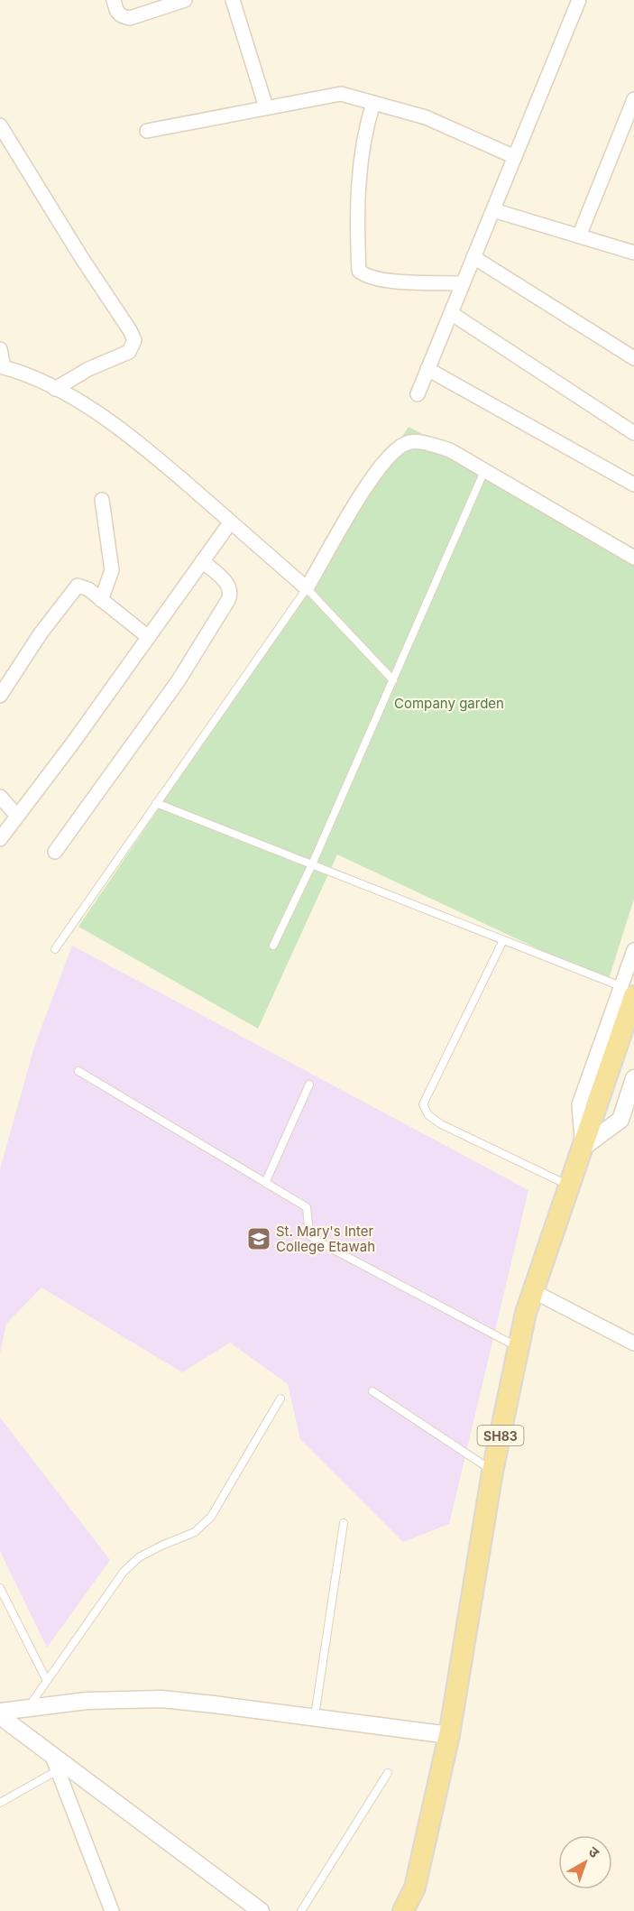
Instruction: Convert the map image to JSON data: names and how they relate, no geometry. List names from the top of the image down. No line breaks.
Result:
{"streets":{"main road":["SH83"]},"parks":["Company garden"],"places":{"school or university":["St. Mary's Inter College Etawah"]},"north":"top right"}
